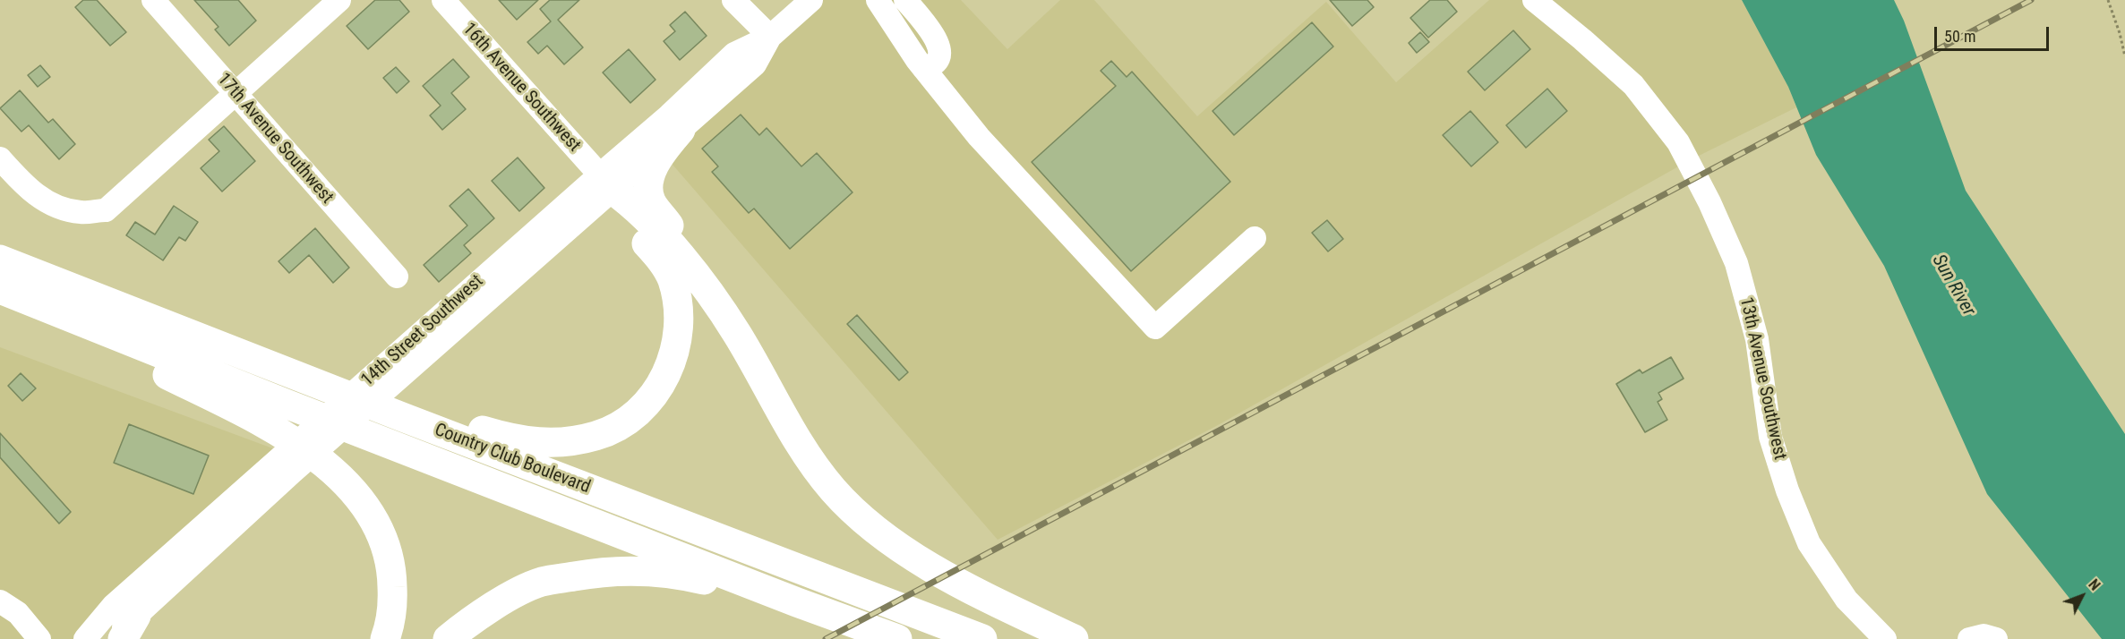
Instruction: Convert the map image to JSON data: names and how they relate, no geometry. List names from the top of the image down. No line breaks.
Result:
{"streets":{"highway":["Country Club Boulevard"],"street":["16th Avenue Southwest","17th Avenue Southwest","14th Street Southwest","13th Avenue Southwest"]},"crossings":[["16th Avenue Southwest","14th Street Southwest"]],"water":["Sun River"],"scale_bar":"50 m","north":"top right"}
